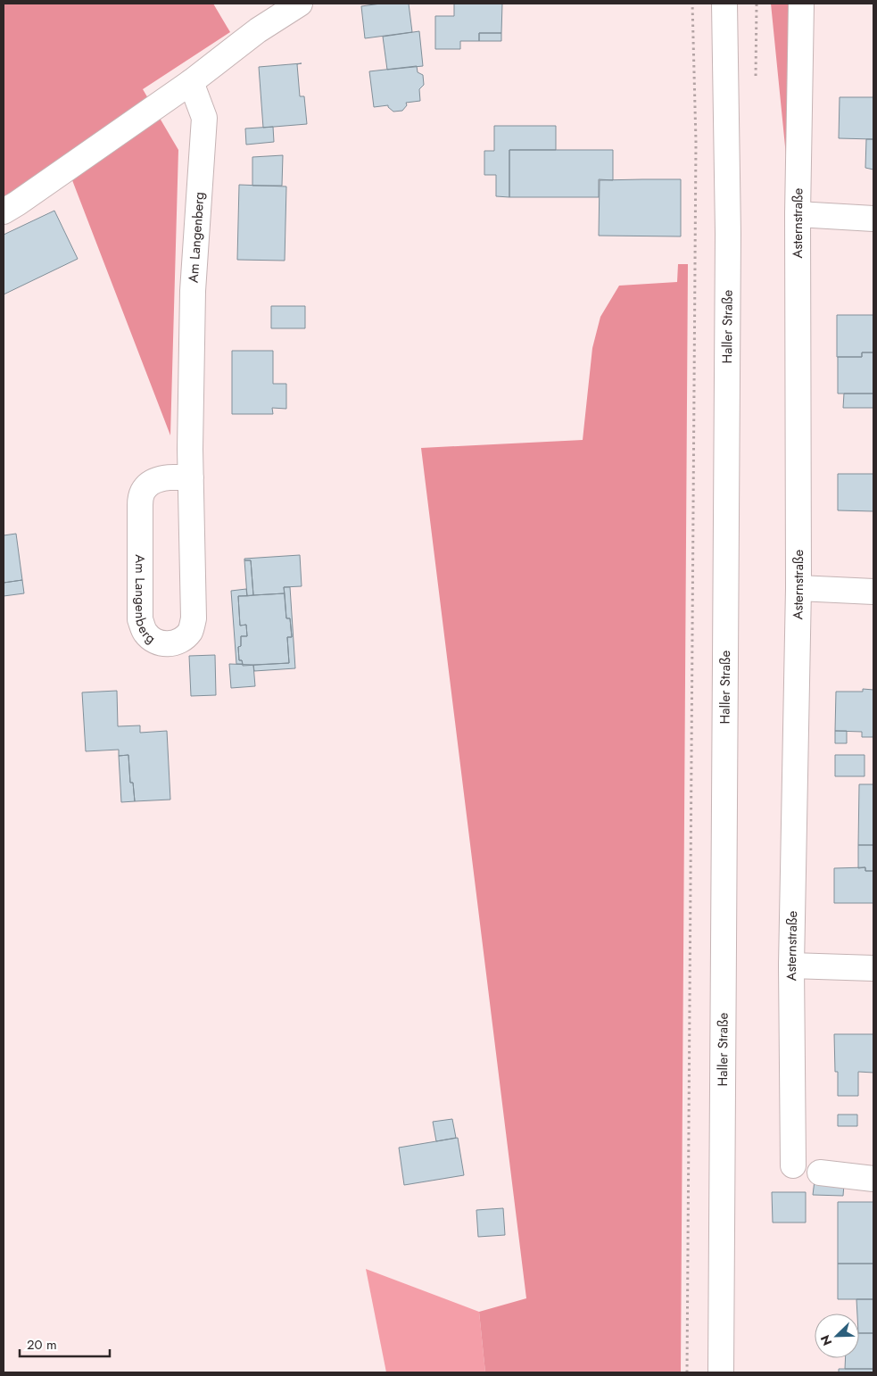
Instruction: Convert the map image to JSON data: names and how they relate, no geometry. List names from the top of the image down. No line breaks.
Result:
{"streets":{"street":["Asternstraße","Am Langenberg","Haller Straße"]},"scale_bar":"20 m","north":"bottom left"}
